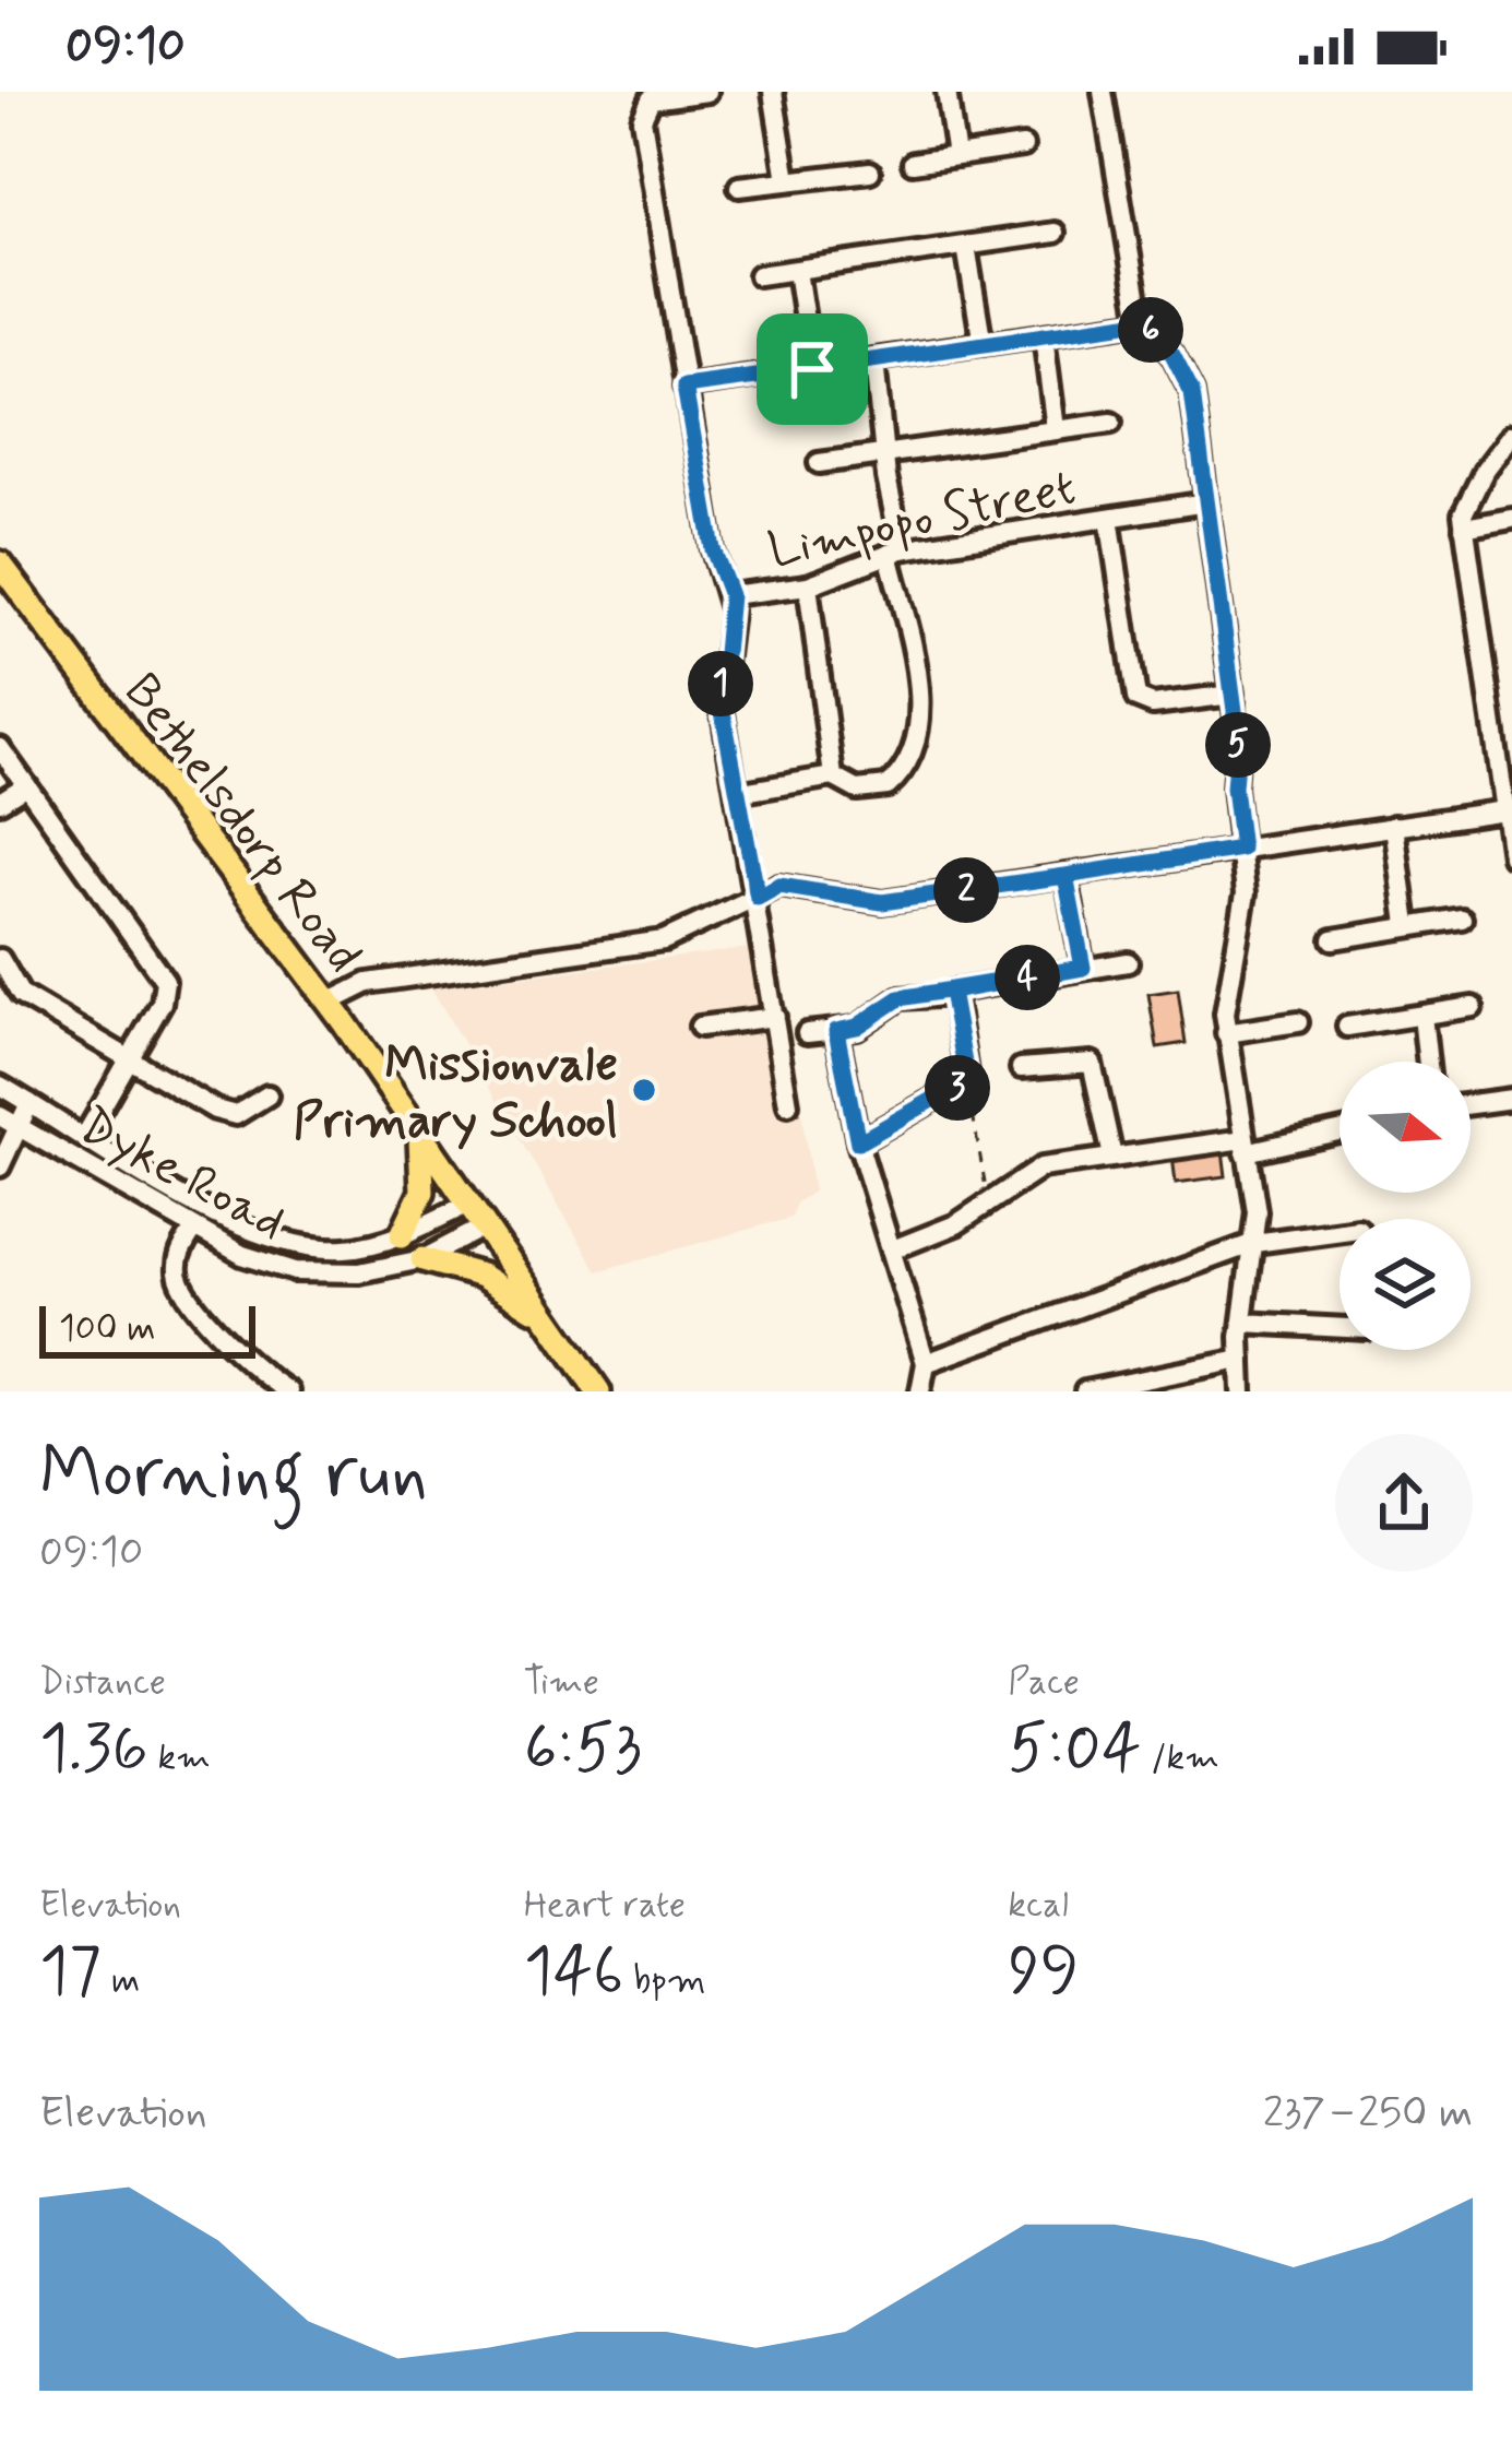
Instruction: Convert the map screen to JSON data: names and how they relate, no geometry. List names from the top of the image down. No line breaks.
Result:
{"streets":{"main road":["Bethelsdorp Road"],"street":["Limpopo Street","Dyke Road"]},"crossings":[["Bethelsdorp Road","Dyke Road"]],"places":["Missionvale Primary School"],"scale_bar":"100 m","north":"right","page":{"status":"09:10","pins":["6","1","5","2","4","3"],"scale":"100 m","heading":["Morning run","09:10"],"stats":[["Distance","1.36 km"],["Time","6:53"],["Pace","5:04 /km"],["Elevation","17 m"],["Heart rate","146 bpm"],["kcal","99"]],"chart":["Elevation","237–250 m"]}}
